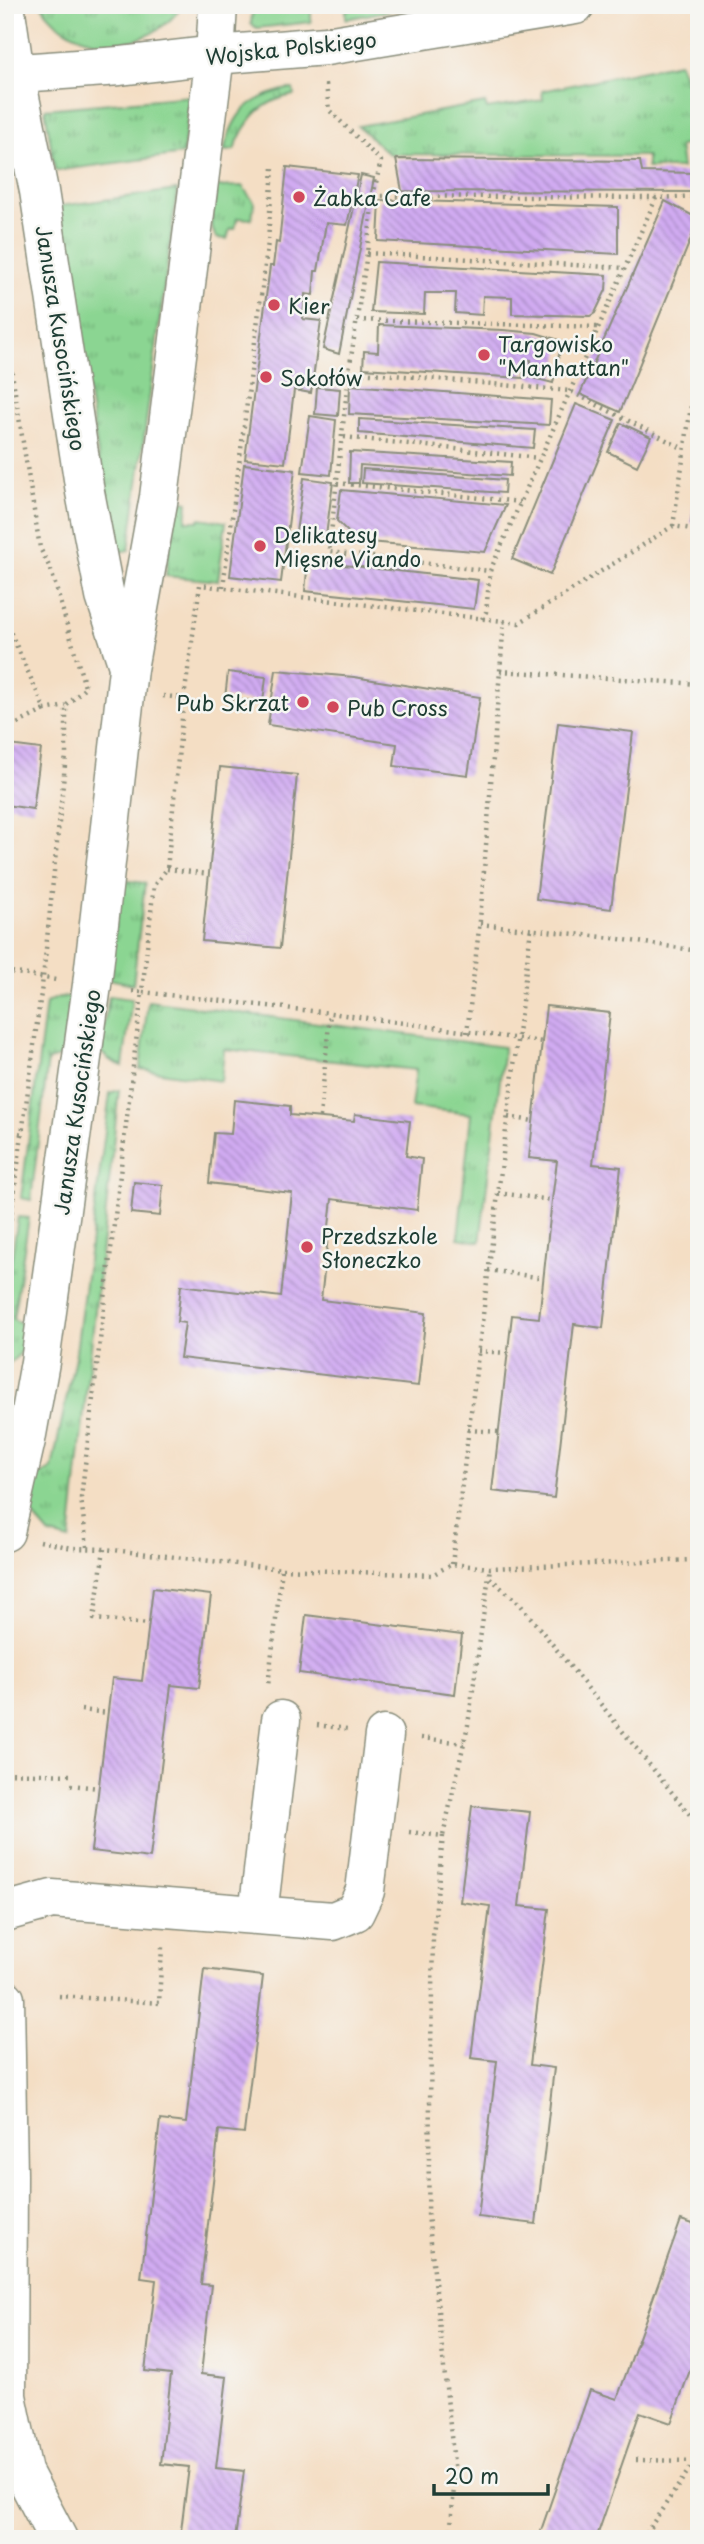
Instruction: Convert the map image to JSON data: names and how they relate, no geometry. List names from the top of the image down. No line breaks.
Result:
{"streets":{"street":["Wojska Polskiego","Janusza Kusocińskiego"]},"crossings":[["Wojska Polskiego","Janusza Kusocińskiego"]],"places":["Żabka Cafe","Kier","Targowisko \"Manhattan\"","Sokołów","Delikatesy Mięsne Viando","Pub Skrzat","Pub Cross","Przedszkole Słoneczko"],"scale_bar":"20 m"}
